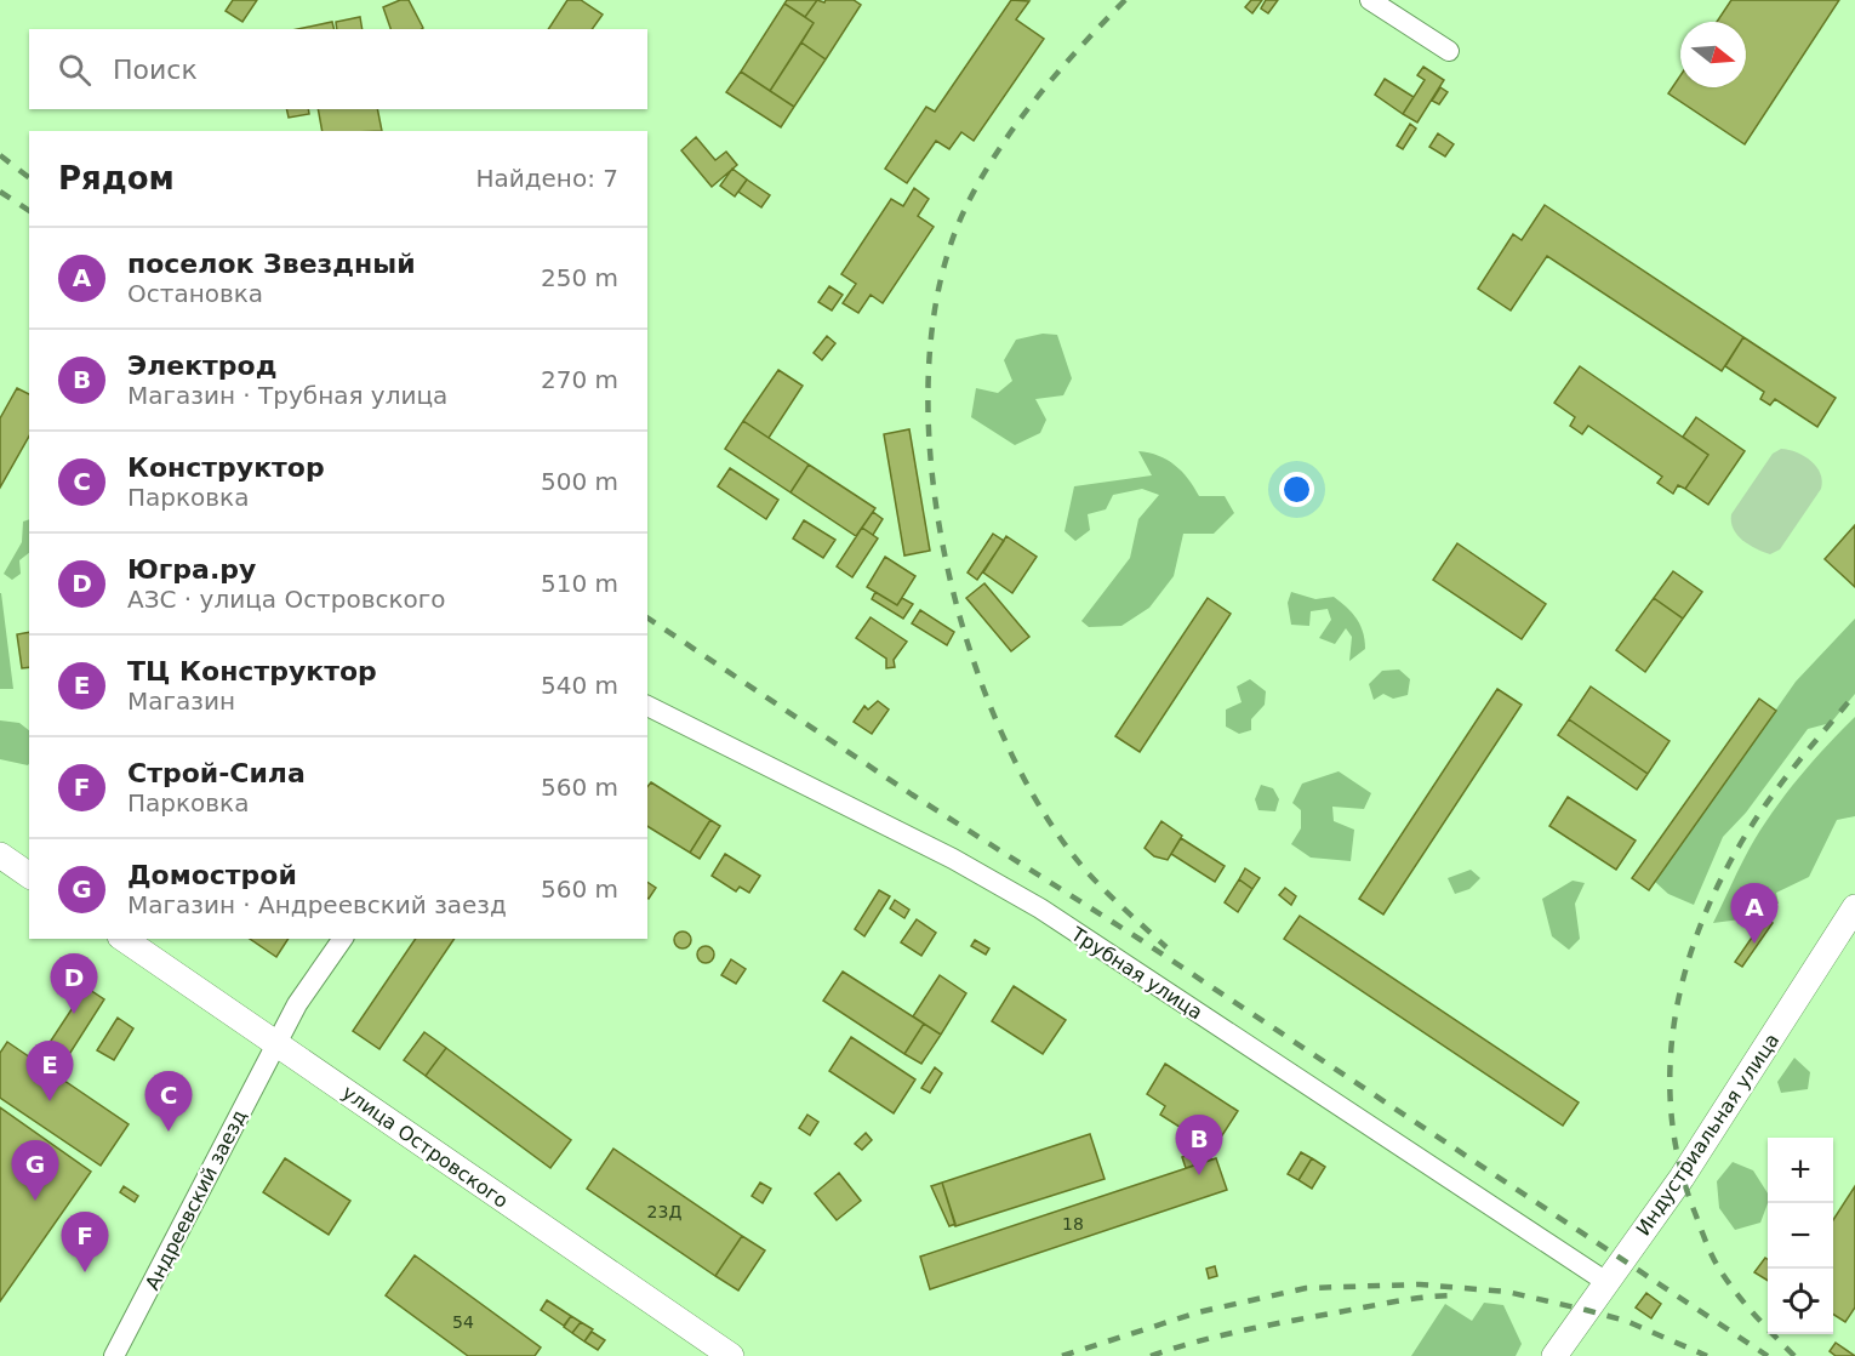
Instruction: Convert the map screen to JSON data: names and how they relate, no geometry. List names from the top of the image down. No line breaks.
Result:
{"streets":{"main road":["Индустриальная улица","улица Островского"],"street":["Трубная улица","Андреевский заезд"]},"crossings":[["Трубная улица","Индустриальная улица"],["улица Островского","Андреевский заезд"]],"house_numbers":["23Д","18","54"],"north":"right","page":{"search":"Поиск","heading":["Рядом","Найдено: 7"],"list":[{"mark":"A","name":"поселок Звездный","note":"Остановка","value":"250 m"},{"mark":"B","name":"Электрод","note":"Магазин · Трубная улица","value":"270 m"},{"mark":"C","name":"Конструктор","note":"Парковка","value":"500 m"},{"mark":"D","name":"Югра.ру","note":"АЗС · улица Островского","value":"510 m"},{"mark":"E","name":"ТЦ Конструктор","note":"Магазин","value":"540 m"},{"mark":"F","name":"Строй-Сила","note":"Парковка","value":"560 m"},{"mark":"G","name":"Домострой","note":"Магазин · Андреевский заезд","value":"560 m"}],"pins":["A","D","E","C","B","G","F"],"map_buttons":["+","−"]}}
